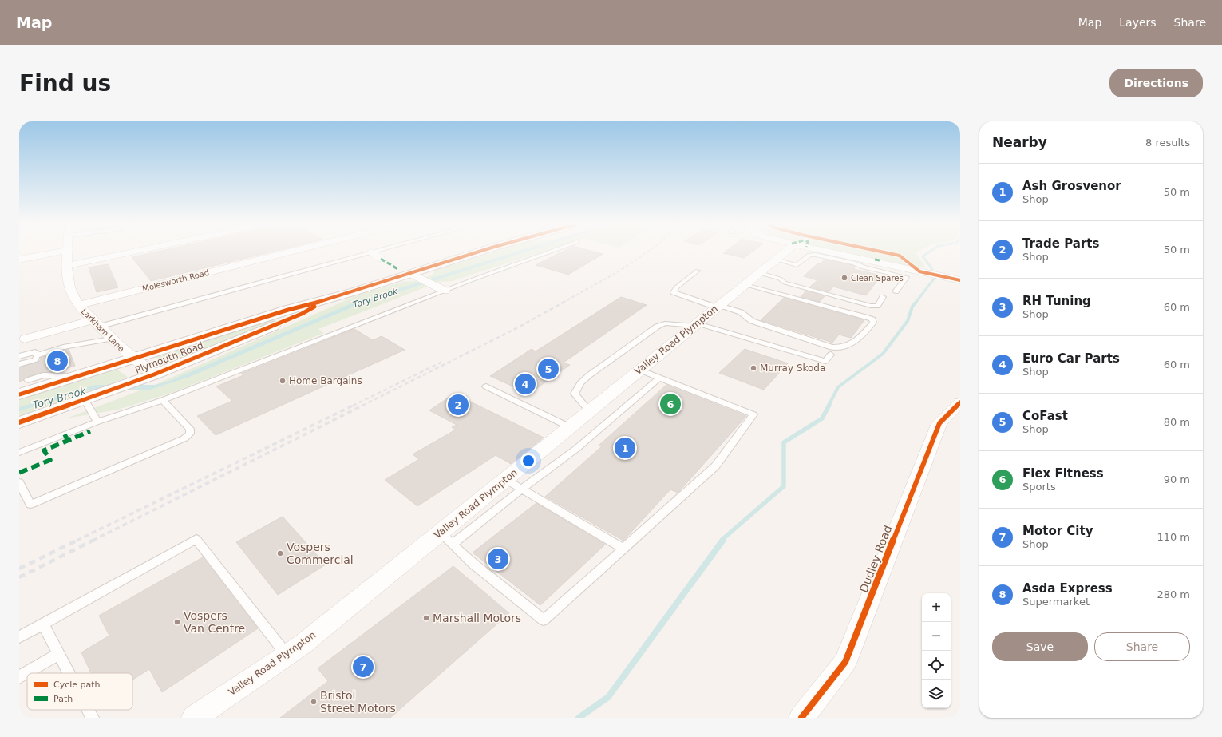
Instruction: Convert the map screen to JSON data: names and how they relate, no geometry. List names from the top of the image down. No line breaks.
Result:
{"streets":{"main road":["Plymouth Road"],"street":["Molesworth Road","Larkham Lane","Valley Road Plympton","Dudley Road"]},"crossings":[["Molesworth Road","Larkham Lane"],["Larkham Lane","Plymouth Road"]],"water":["Tory Brook"],"places":["Clean Spares","Murray Skoda","Home Bargains","Vospers Commercial","Marshall Motors","Vospers Van Centre","Bristol Street Motors"],"legend":["Cycle path","Path"],"page":{"header":"Map","nav":["Map","Layers","Share"],"buttons":["Directions",["Save","Share"]],"title":"Find us","heading":["Nearby","8 results"],"list":[{"mark":"1","name":"Ash Grosvenor","note":"Shop","value":"50 m"},{"mark":"2","name":"Trade Parts","note":"Shop","value":"50 m"},{"mark":"3","name":"RH Tuning","note":"Shop","value":"60 m"},{"mark":"4","name":"Euro Car Parts","note":"Shop","value":"60 m"},{"mark":"5","name":"CoFast","note":"Shop","value":"80 m"},{"mark":"6","name":"Flex Fitness","note":"Sports","value":"90 m"},{"mark":"7","name":"Motor City","note":"Shop","value":"110 m"},{"mark":"8","name":"Asda Express","note":"Supermarket","value":"280 m"}],"pins":["8","5","4","6","2","1","3","7"],"map_buttons":["+","−"]}}
